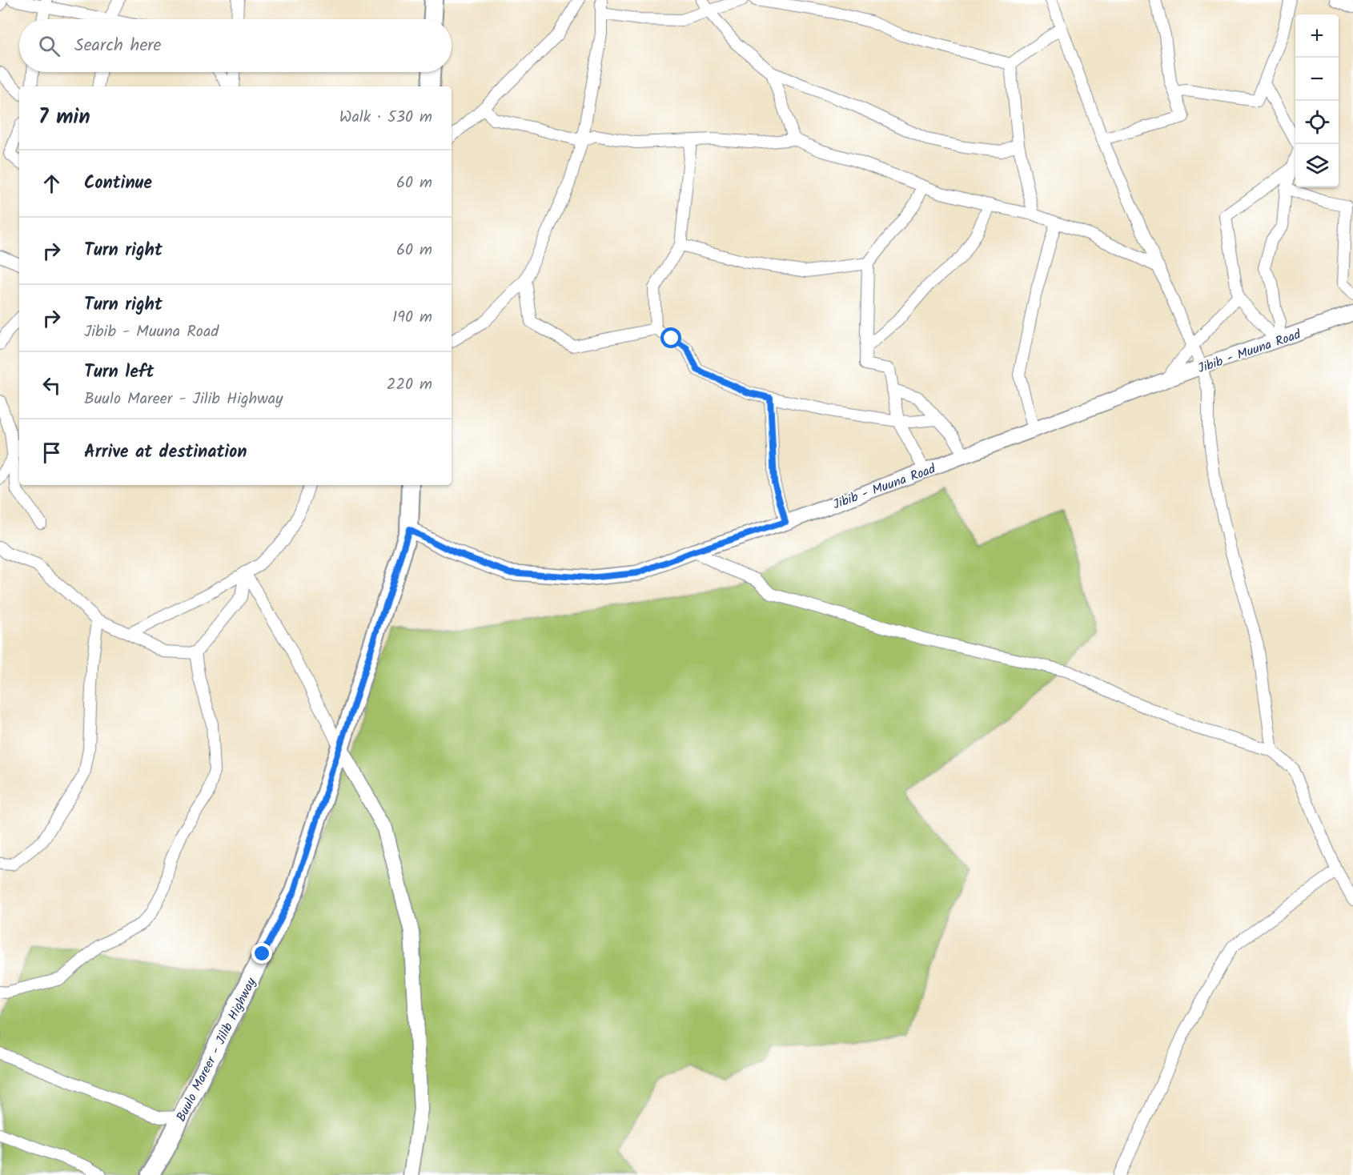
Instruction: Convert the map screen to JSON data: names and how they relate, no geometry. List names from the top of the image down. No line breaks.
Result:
{"streets":{"main road":["Buulo Mareer - Jilib Highway"],"street":["Jibib - Muuna Road"]},"crossings":[["Jibib - Muuna Road","Buulo Mareer - Jilib Highway"]],"page":{"map_buttons":["+","−"],"search":"Search here","heading":["7 min","Walk · 530 m"],"list":[["Continue","60 m"],["Turn right","60 m"],["Turn right","Jibib - Muuna Road","190 m"],["Turn left","Buulo Mareer - Jilib Highway","220 m"],"Arrive at destination"]}}
